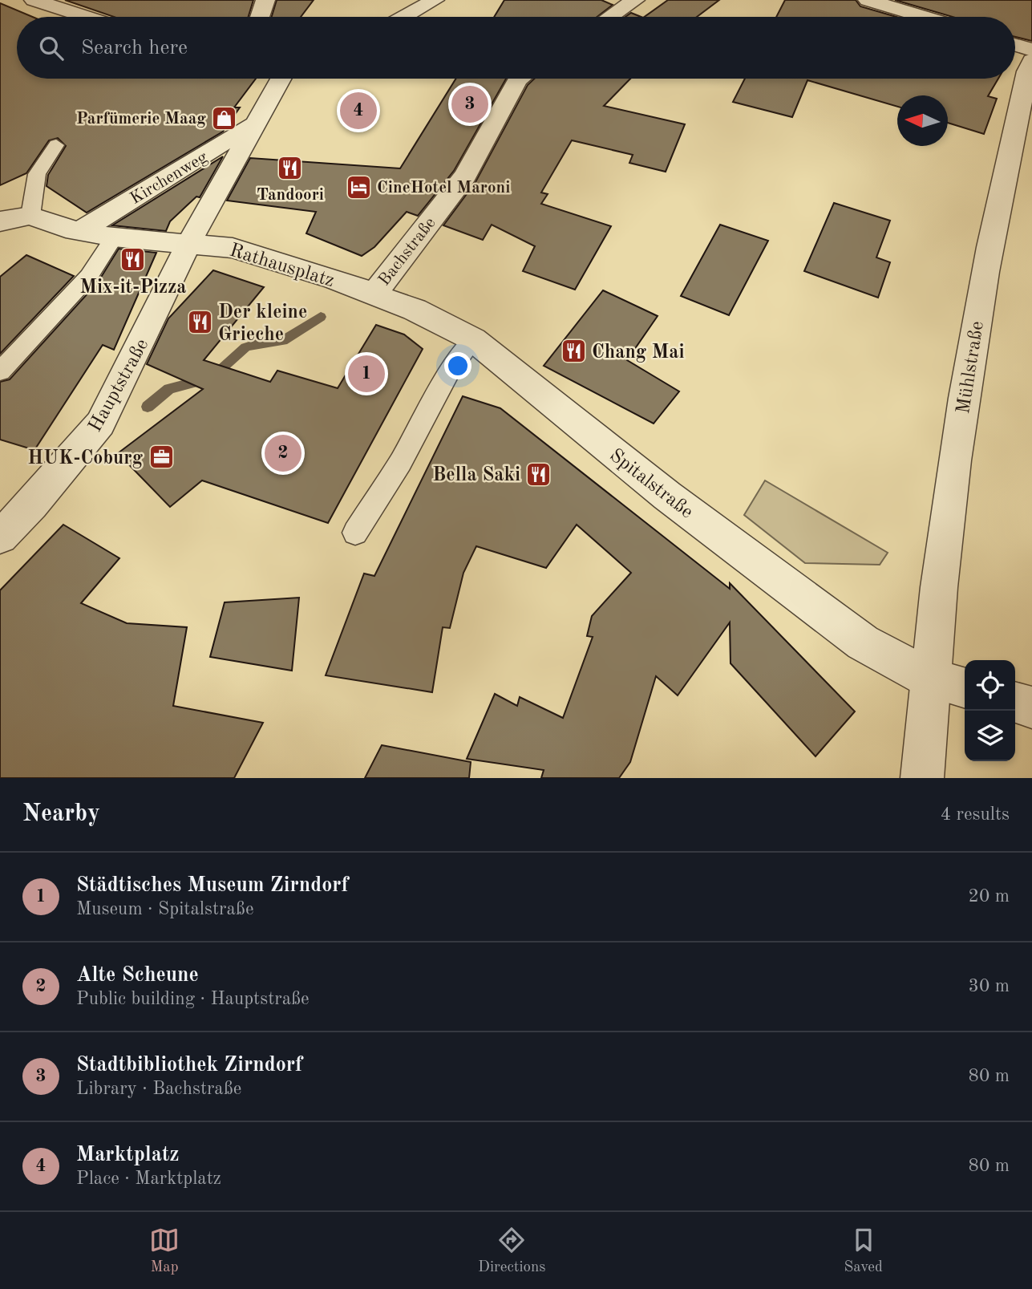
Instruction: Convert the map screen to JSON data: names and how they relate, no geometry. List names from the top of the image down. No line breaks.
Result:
{"streets":{"street":["Kirchenweg","Bachstraße","Rathausplatz","Mühlstraße","Hauptstraße","Spitalstraße"]},"crossings":[["Kirchenweg","Hauptstraße"],["Bachstraße","Rathausplatz"],["Bachstraße","Spitalstraße"],["Rathausplatz","Hauptstraße"],["Rathausplatz","Spitalstraße"],["Mühlstraße","Spitalstraße"]],"places":{"shop":["Parfümerie Maag"],"restaurant":["Tandoori","Mix-it-Pizza","Der kleine Grieche","Chang Mai","Bella Saki"],"hotel":["CineHotel Maroni"],"office":["HUK-Coburg"]},"north":"left","page":{"search":"Search here","pins":["3","4","1","2"],"heading":["Nearby","4 results"],"list":[{"mark":"1","name":"Städtisches Museum Zirndorf","note":"Museum · Spitalstraße","value":"20 m"},{"mark":"2","name":"Alte Scheune","note":"Public building · Hauptstraße","value":"30 m"},{"mark":"3","name":"Stadtbibliothek Zirndorf","note":"Library · Bachstraße","value":"80 m"},{"mark":"4","name":"Marktplatz","note":"Place · Marktplatz","value":"80 m"}],"nav":["Map","Directions","Saved"]}}
